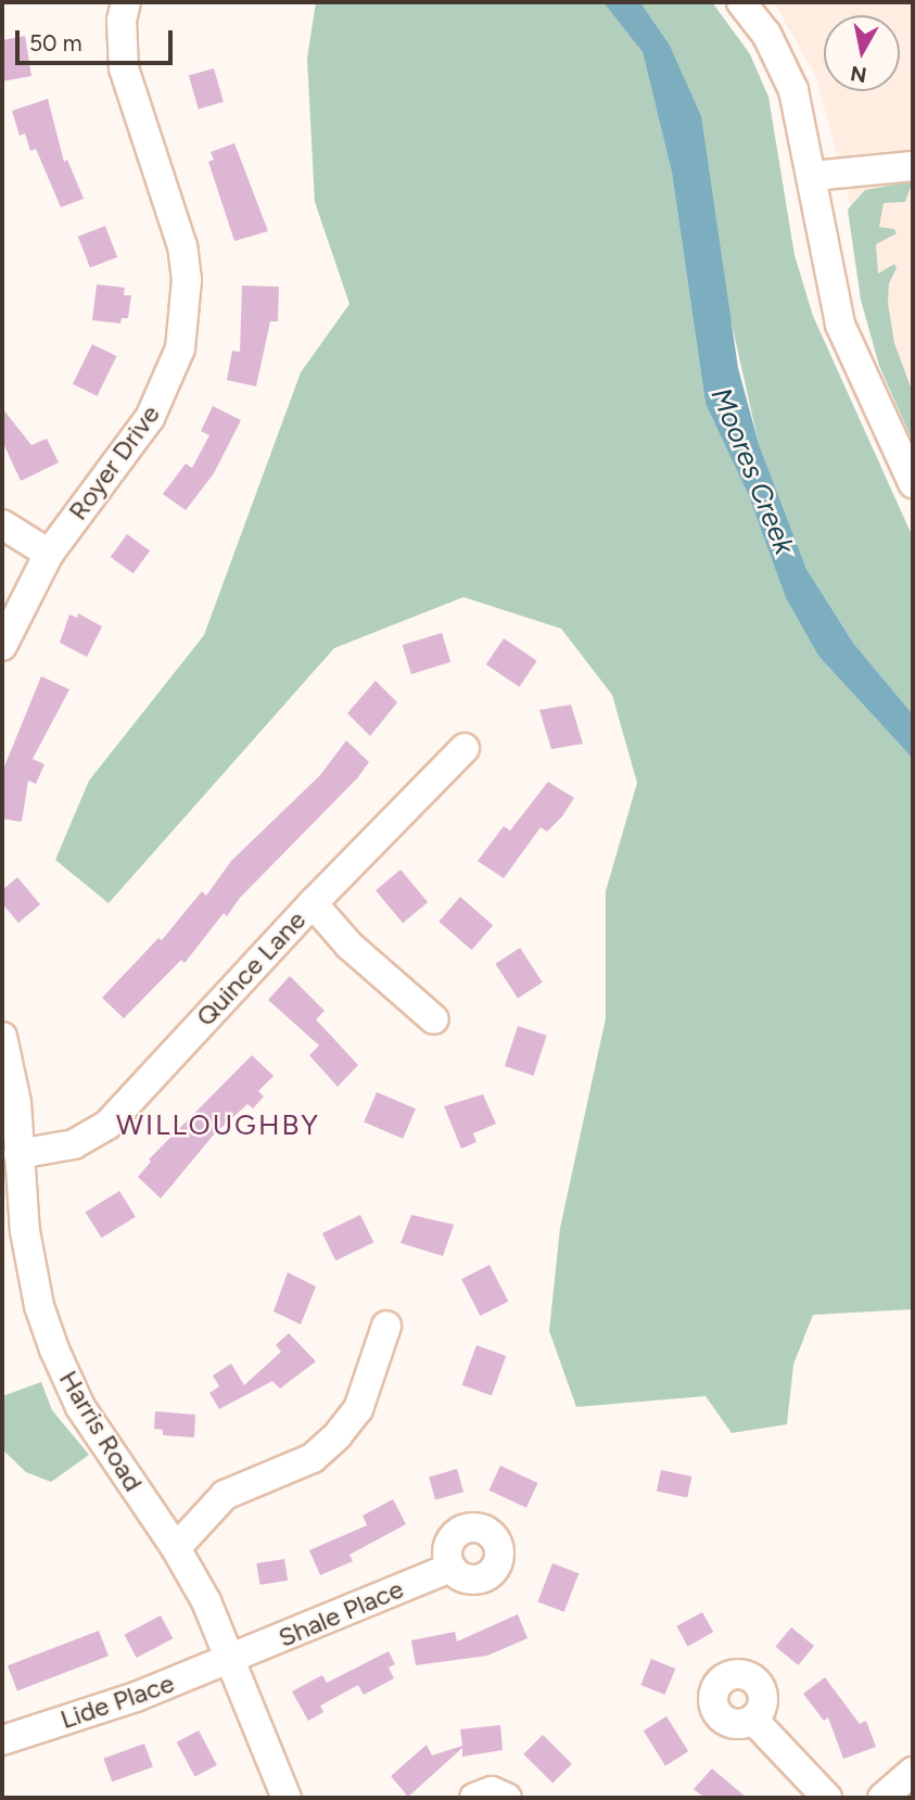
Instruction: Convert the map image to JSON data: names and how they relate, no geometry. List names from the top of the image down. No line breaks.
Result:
{"streets":{"street":["Royer Drive","Quince Lane","Harris Road","Shale Place","Lide Place"]},"crossings":[["Quince Lane","Harris Road"],["Harris Road","Shale Place"],["Harris Road","Lide Place"],["Shale Place","Lide Place"]],"districts":["WILLOUGHBY"],"water":["Moores Creek"],"scale_bar":"50 m","north":"bottom"}
